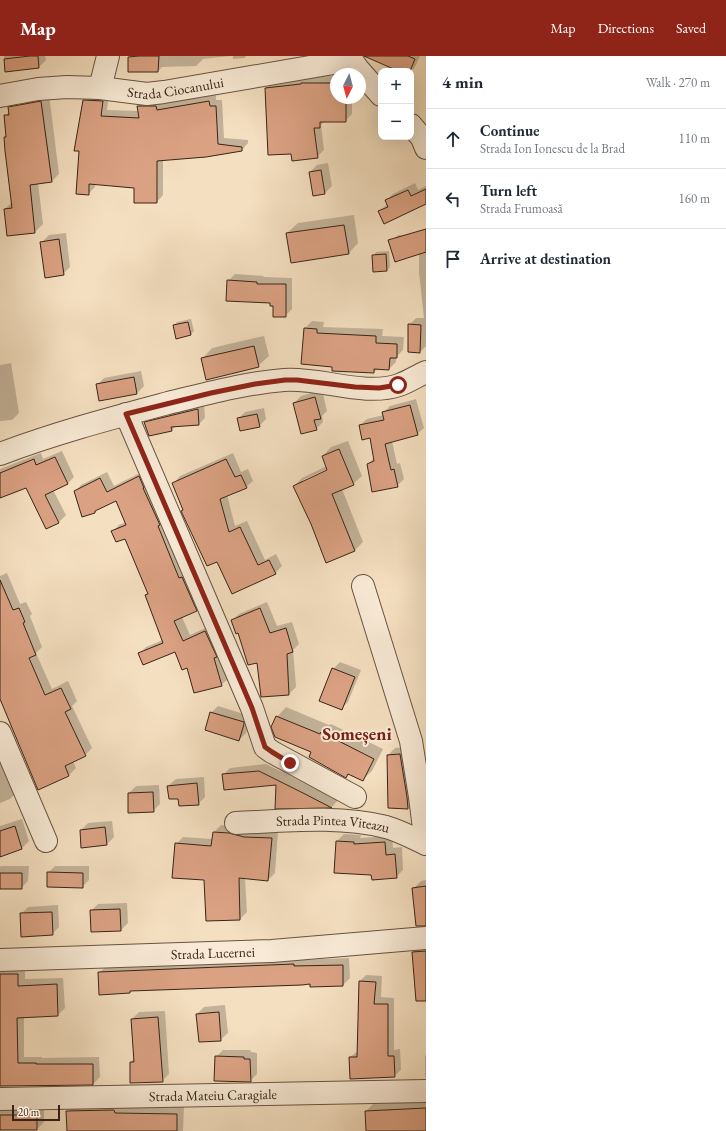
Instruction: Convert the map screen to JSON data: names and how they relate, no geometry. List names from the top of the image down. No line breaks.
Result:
{"streets":{"street":["Strada Ciocanului","Strada Pintea Viteazu","Strada Lucernei","Strada Mateiu Caragiale"]},"districts":["Someșeni"],"scale_bar":"20 m","north":"bottom","page":{"header":"Map","nav":["Map","Directions","Saved"],"heading":["4 min","Walk · 270 m"],"map_buttons":["+","−"],"list":[["Continue","Strada Ion Ionescu de la Brad","110 m"],["Turn left","Strada Frumoasă","160 m"],"Arrive at destination"],"scale":"20 m"}}
